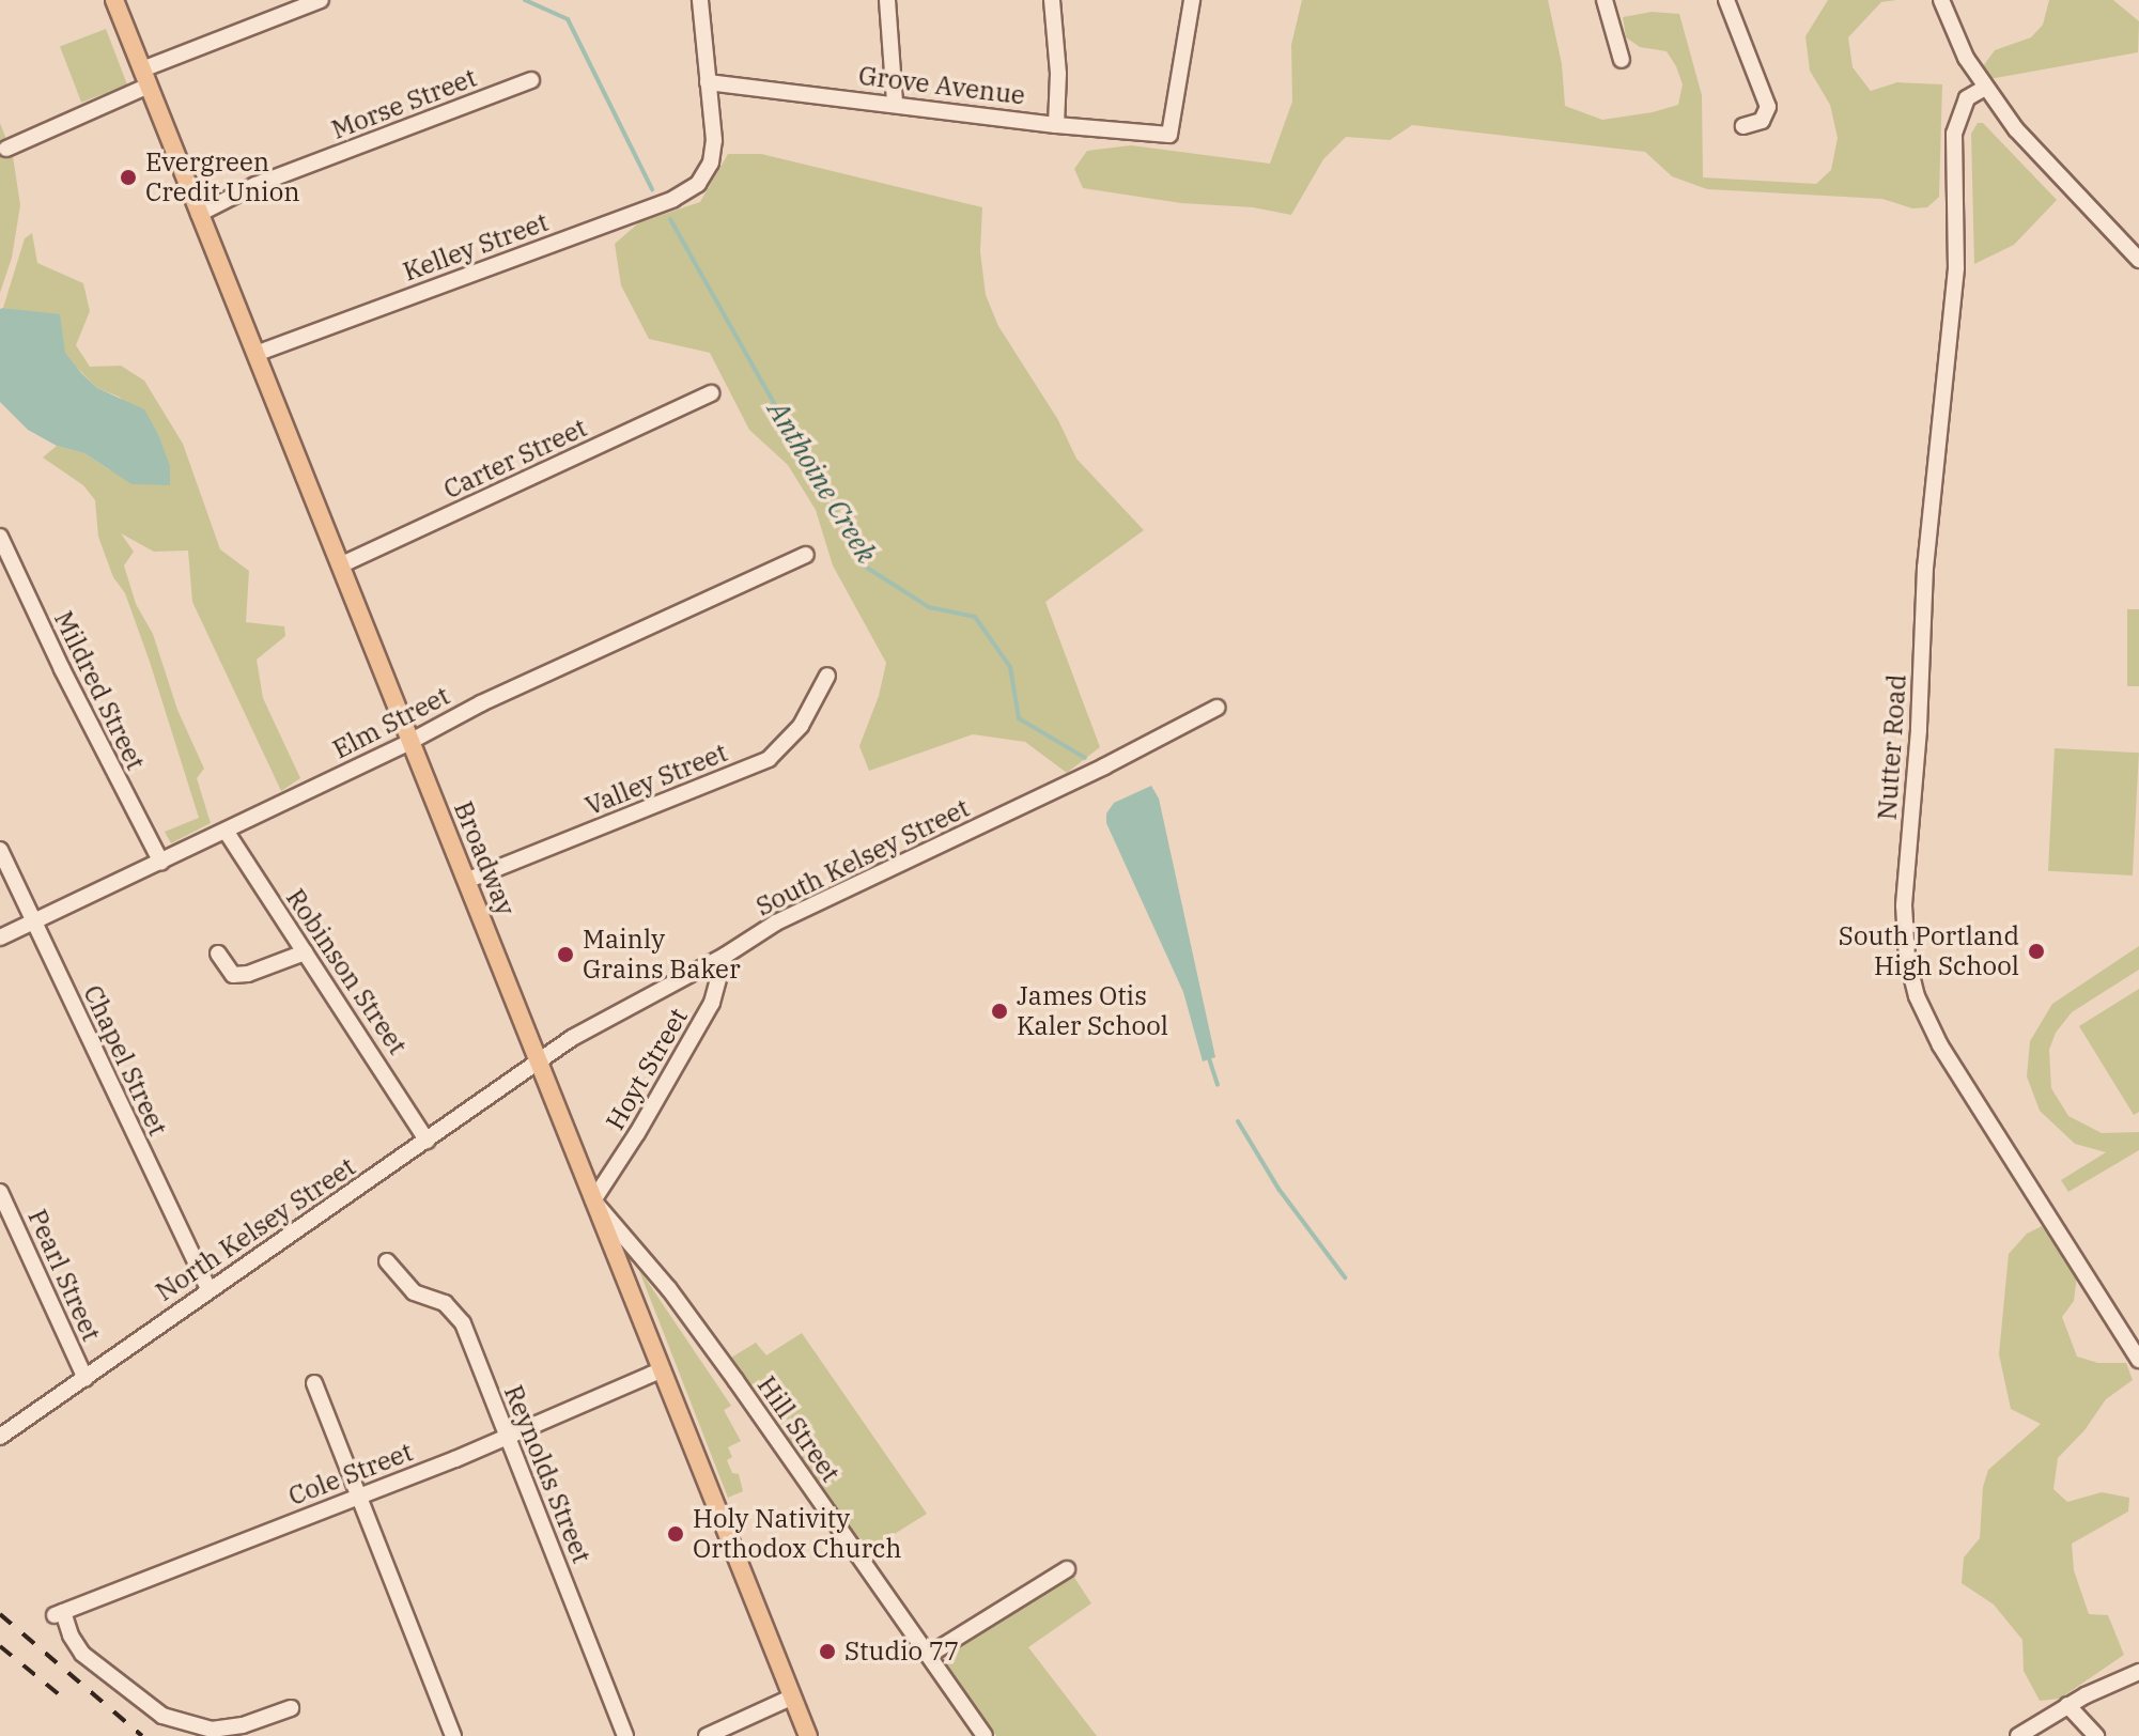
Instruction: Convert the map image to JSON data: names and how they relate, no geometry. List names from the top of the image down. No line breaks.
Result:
{"streets":{"main road":["Broadway"],"street":["Grove Avenue","Morse Street","Kelley Street","Carter Street","Mildred Street","Elm Street","Nutter Road","Valley Street","South Kelsey Street","Robinson Street","Chapel Street","Hoyt Street","North Kelsey Street","Pearl Street","Hill Street","Cole Street","Reynolds Street"]},"crossings":[["Grove Avenue","Kelley Street"],["Morse Street","Broadway"],["Kelley Street","Broadway"],["Carter Street","Broadway"],["Mildred Street","Elm Street"],["Elm Street","Broadway"],["Elm Street","Robinson Street"],["Elm Street","Chapel Street"],["Valley Street","Broadway"],["South Kelsey Street","Broadway"],["South Kelsey Street","Hoyt Street"],["South Kelsey Street","North Kelsey Street"],["Broadway","Hoyt Street"],["Broadway","North Kelsey Street"],["Broadway","Hill Street"],["Broadway","Cole Street"],["Robinson Street","North Kelsey Street"],["Chapel Street","North Kelsey Street"],["Hoyt Street","Hill Street"],["North Kelsey Street","Pearl Street"],["Cole Street","Reynolds Street"]],"water":["Anthoine Creek"],"places":["Evergreen Credit Union","South Portland High School","Mainly Grains Baker","James Otis Kaler School","Holy Nativity Orthodox Church","Studio 77"]}
